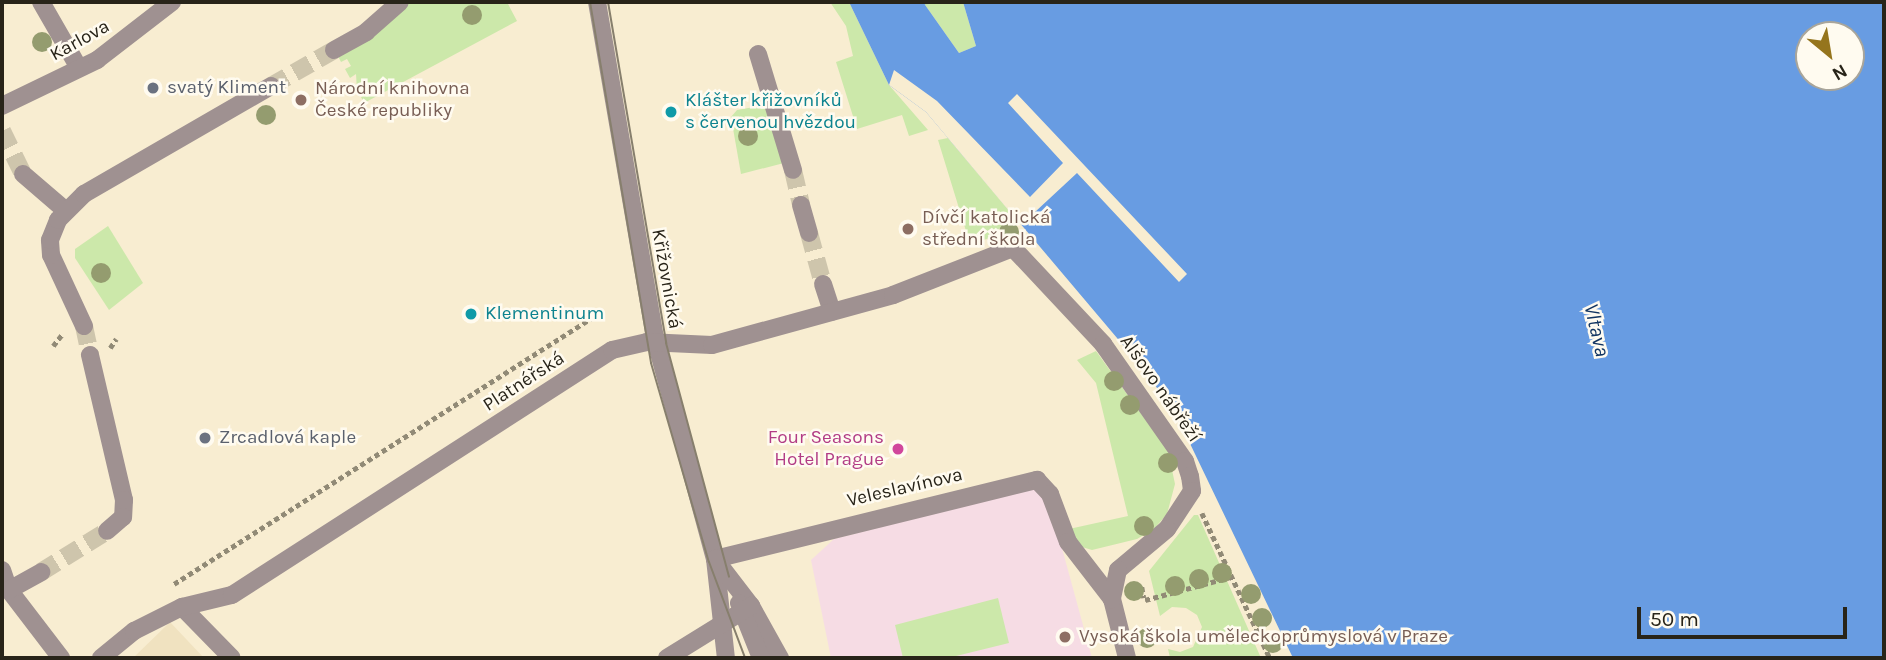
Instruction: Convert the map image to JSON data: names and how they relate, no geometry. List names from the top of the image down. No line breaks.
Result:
{"streets":{"street":["Karlova","Křižovnická","Platnéřská","Alšovo nábřeží","Veleslavínova"]},"crossings":[["Křižovnická","Platnéřská"],["Křižovnická","Veleslavínova"],["Platnéřská","Alšovo nábřeží"]],"water":["Vltava"],"places":["svatý Kliment","Národní knihovna České republiky","Klášter křižovníků s červenou hvězdou","Dívčí katolická střední škola","Klementinum","Zrcadlová kaple","Four Seasons Hotel Prague","Vysoká škola uměleckoprůmyslová v Praze"],"scale_bar":"50 m","north":"bottom right"}
